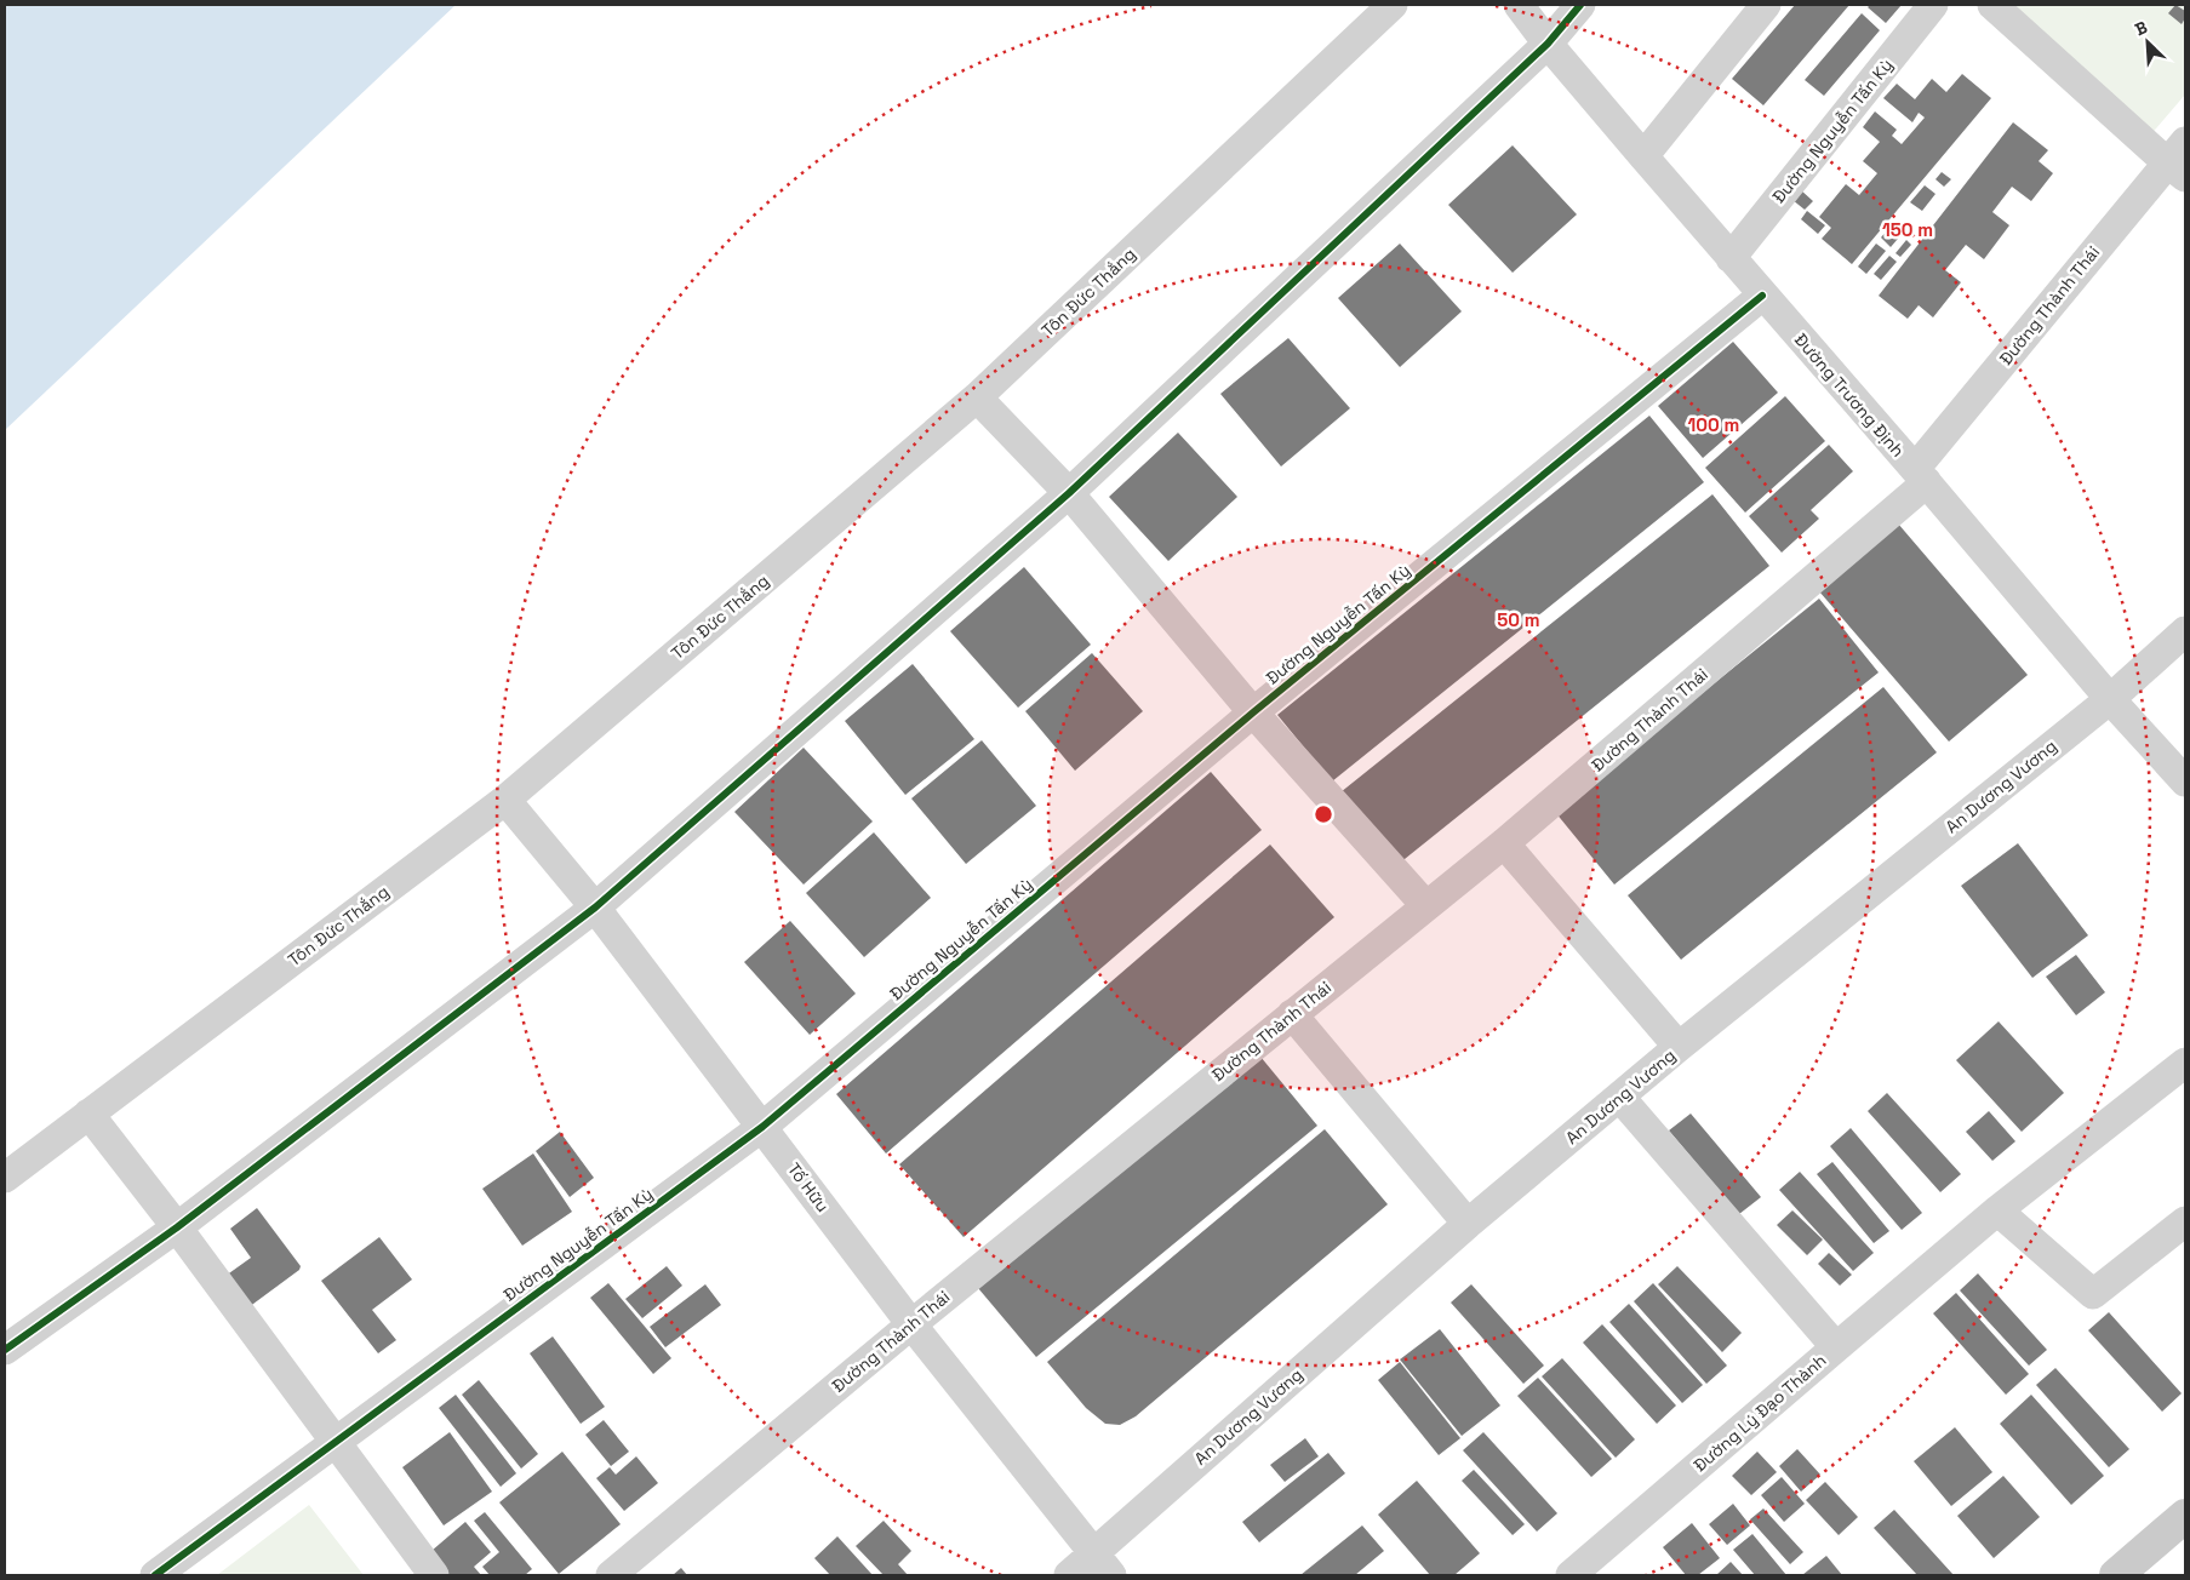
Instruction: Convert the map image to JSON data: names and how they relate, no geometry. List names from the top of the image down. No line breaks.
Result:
{"streets":{"street":["Đường Nguyễn Tấn Kỳ","Tôn Đức Thắng","Đường Thành Thái","Đường Trương Định","An Dương Vương","Tố Hữu","Đường Lý Đạo Thành"]},"crossings":[["Đường Nguyễn Tấn Kỳ","Đường Trương Định"],["Đường Nguyễn Tấn Kỳ","Tố Hữu"],["Tôn Đức Thắng","Tố Hữu"],["Đường Thành Thái","Đường Trương Định"],["Đường Thành Thái","Tố Hữu"],["Đường Trương Định","An Dương Vương"],["An Dương Vương","Tố Hữu"],["An Dương Vương","Đường Lý Đạo Thành"]],"north":"top left","rings":["150 m","100 m","50 m"]}
